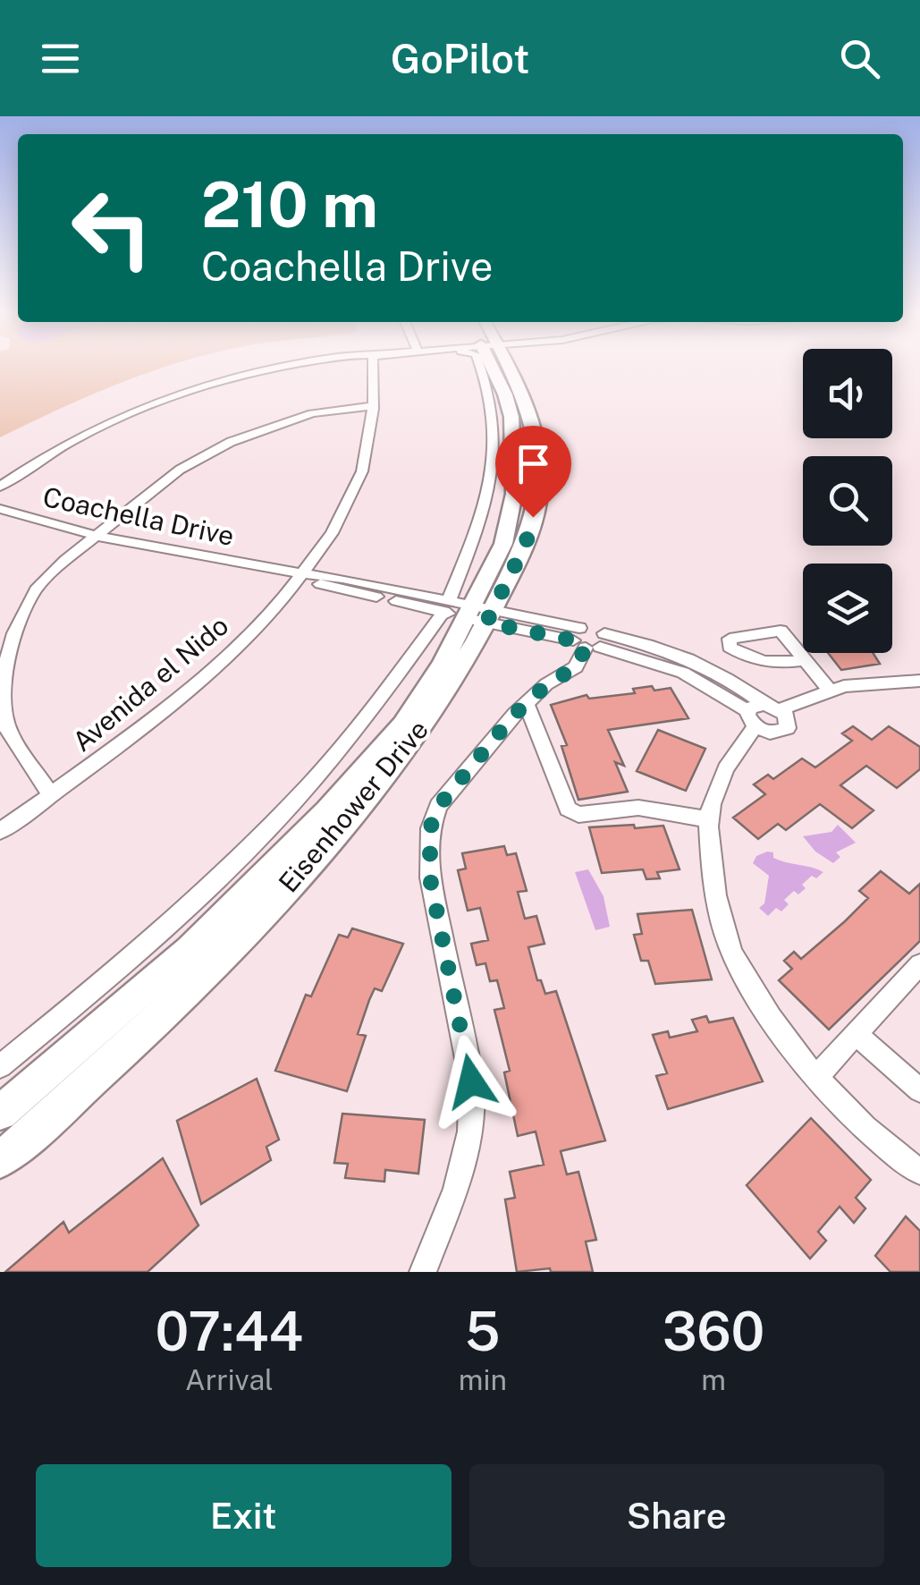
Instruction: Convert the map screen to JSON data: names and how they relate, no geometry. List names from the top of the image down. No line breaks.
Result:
{"streets":{"main road":["Eisenhower Drive"],"street":["Coachella Drive","Avenida el Nido"]},"crossings":[["Coachella Drive","Avenida el Nido"],["Coachella Drive","Eisenhower Drive"]],"page":{"header":"GoPilot","turn":["210 m","Coachella Drive"],"eta":["07:44","Arrival","5","min","360","m"],"buttons":["Exit","Share"]}}
